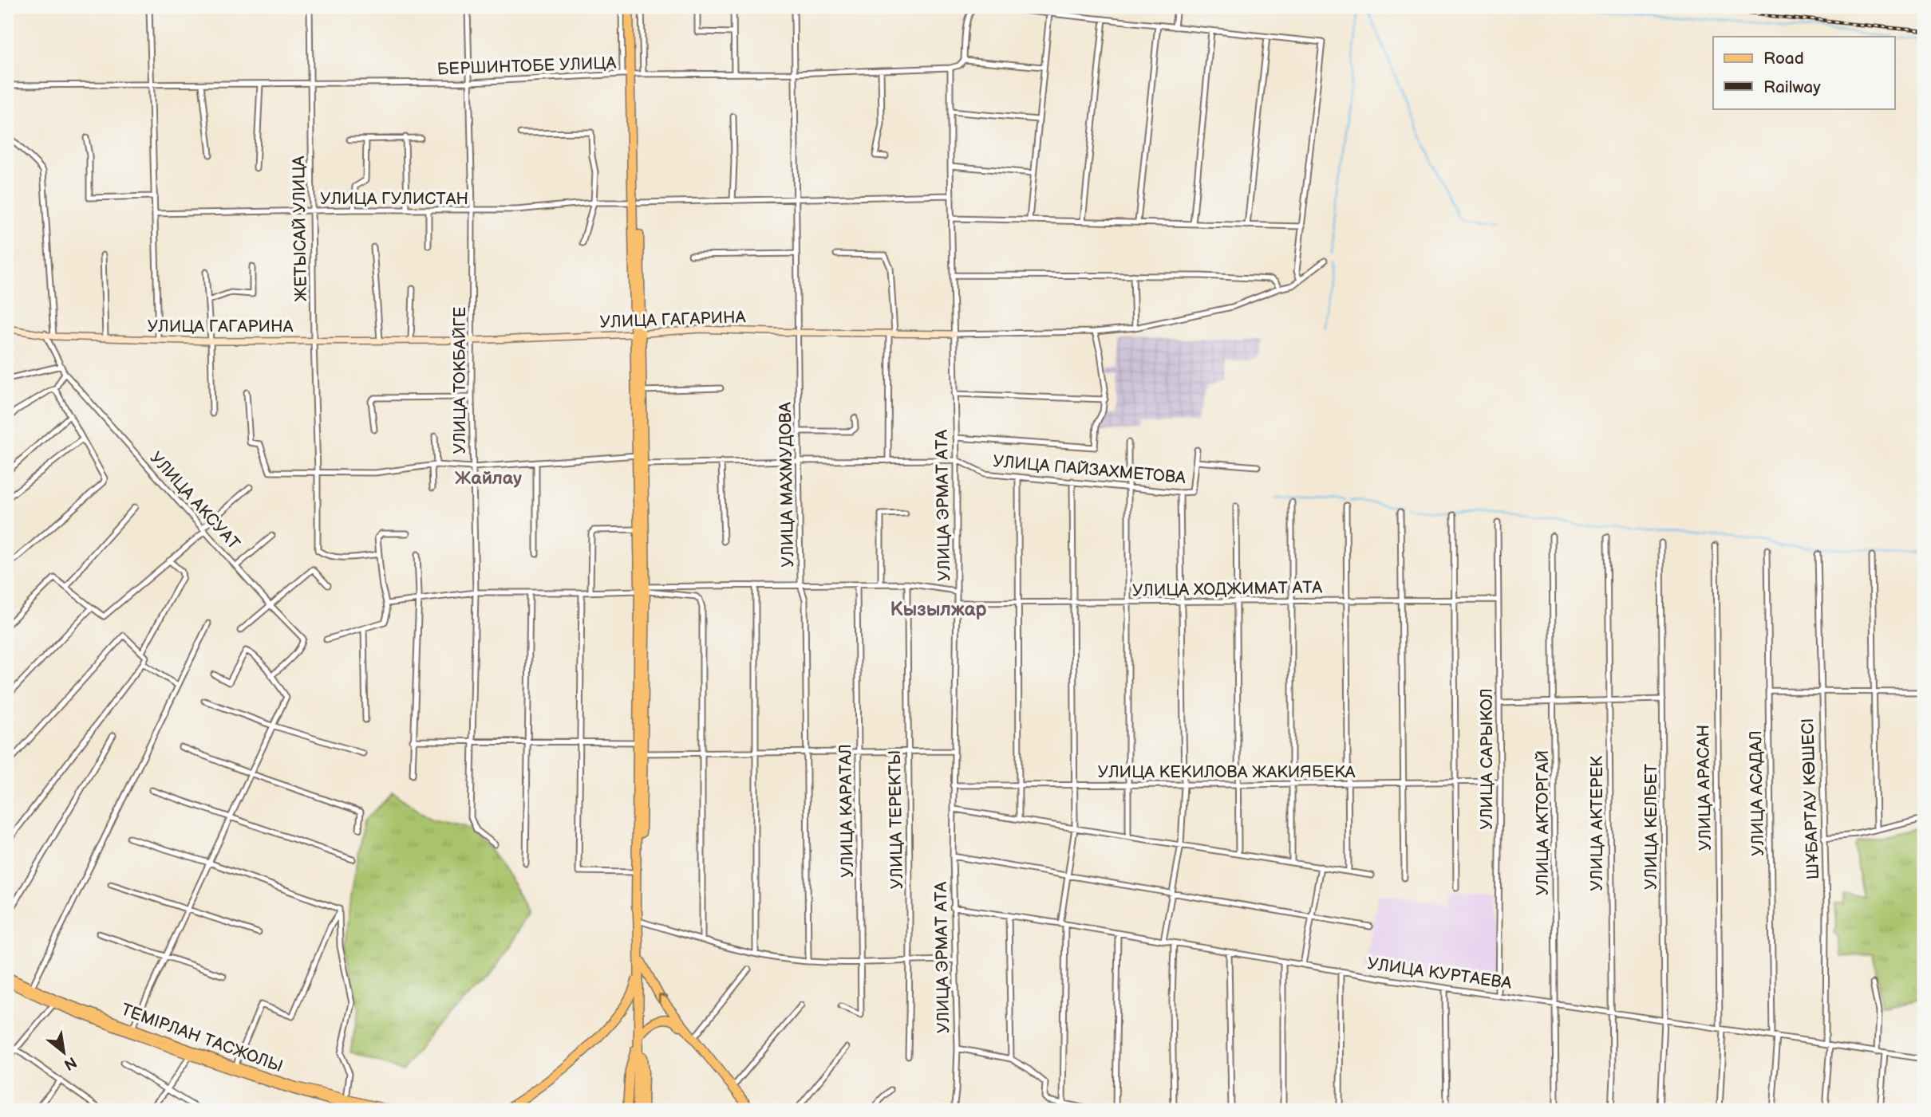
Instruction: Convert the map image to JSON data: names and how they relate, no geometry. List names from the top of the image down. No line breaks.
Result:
{"streets":{"main road":["УЛИЦА ГАГАРИНА","ТЕМІРЛАН ТАСЖОЛЫ"],"street":["БЕРШИНТОБЕ УЛИЦА","УЛИЦА ГУЛИСТАН","ЖЕТЫСАЙ УЛИЦА","УЛИЦА ТОКБАЙГЕ","УЛИЦА ПАЙЗАХМЕТОВА","УЛИЦА МАХМУДОВА","УЛИЦА АКСУАТ","УЛИЦА ЭРМАТ АТА","УЛИЦА ХОДЖИМАТ АТА","УЛИЦА САРЫКОЛ","УЛИЦА КЕКИЛОВА ЖАКИЯБЕКА","УЛИЦА АРАСАН","УЛИЦА АСАДАЛ","ШҰБАРТАУ КӨШЕСІ","УЛИЦА КАРАТАЛ","УЛИЦА ТЕРЕКТЫ","УЛИЦА АКТОРГАЙ","УЛИЦА АКТЕРЕК","УЛИЦА КЕЛБЕТ","УЛИЦА КУРТАЕВА"]},"crossings":[["БЕРШИНТОБЕ УЛИЦА","ЖЕТЫСАЙ УЛИЦА"],["БЕРШИНТОБЕ УЛИЦА","УЛИЦА ТОКБАЙГЕ"],["БЕРШИНТОБЕ УЛИЦА","УЛИЦА МАХМУДОВА"],["БЕРШИНТОБЕ УЛИЦА","УЛИЦА ЭРМАТ АТА"],["УЛИЦА ГУЛИСТАН","ЖЕТЫСАЙ УЛИЦА"],["УЛИЦА ГУЛИСТАН","УЛИЦА ТОКБАЙГЕ"],["УЛИЦА ГУЛИСТАН","УЛИЦА МАХМУДОВА"],["УЛИЦА ГУЛИСТАН","УЛИЦА ЭРМАТ АТА"],["ЖЕТЫСАЙ УЛИЦА","УЛИЦА ГАГАРИНА"],["УЛИЦА ГАГАРИНА","УЛИЦА ТОКБАЙГЕ"],["УЛИЦА ГАГАРИНА","УЛИЦА МАХМУДОВА"],["УЛИЦА ГАГАРИНА","УЛИЦА АКСУАТ"],["УЛИЦА ГАГАРИНА","УЛИЦА ЭРМАТ АТА"],["УЛИЦА ПАЙЗАХМЕТОВА","УЛИЦА МАХМУДОВА"],["УЛИЦА ПАЙЗАХМЕТОВА","УЛИЦА ЭРМАТ АТА"],["УЛИЦА ЭРМАТ АТА","УЛИЦА ХОДЖИМАТ АТА"],["УЛИЦА ЭРМАТ АТА","УЛИЦА КЕКИЛОВА ЖАКИЯБЕКА"],["УЛИЦА ЭРМАТ АТА","УЛИЦА КУРТАЕВА"],["УЛИЦА ХОДЖИМАТ АТА","УЛИЦА САРЫКОЛ"],["УЛИЦА САРЫКОЛ","УЛИЦА КЕКИЛОВА ЖАКИЯБЕКА"],["УЛИЦА САРЫКОЛ","УЛИЦА КУРТАЕВА"],["УЛИЦА АРАСАН","УЛИЦА КУРТАЕВА"],["УЛИЦА АСАДАЛ","УЛИЦА КУРТАЕВА"],["ШҰБАРТАУ КӨШЕСІ","УЛИЦА КУРТАЕВА"],["УЛИЦА АКТОРГАЙ","УЛИЦА КУРТАЕВА"],["УЛИЦА АКТЕРЕК","УЛИЦА КУРТАЕВА"],["УЛИЦА КЕЛБЕТ","УЛИЦА КУРТАЕВА"]],"districts":["Жайлау","Кызылжар"],"legend":["Road","Railway"],"north":"bottom right"}
